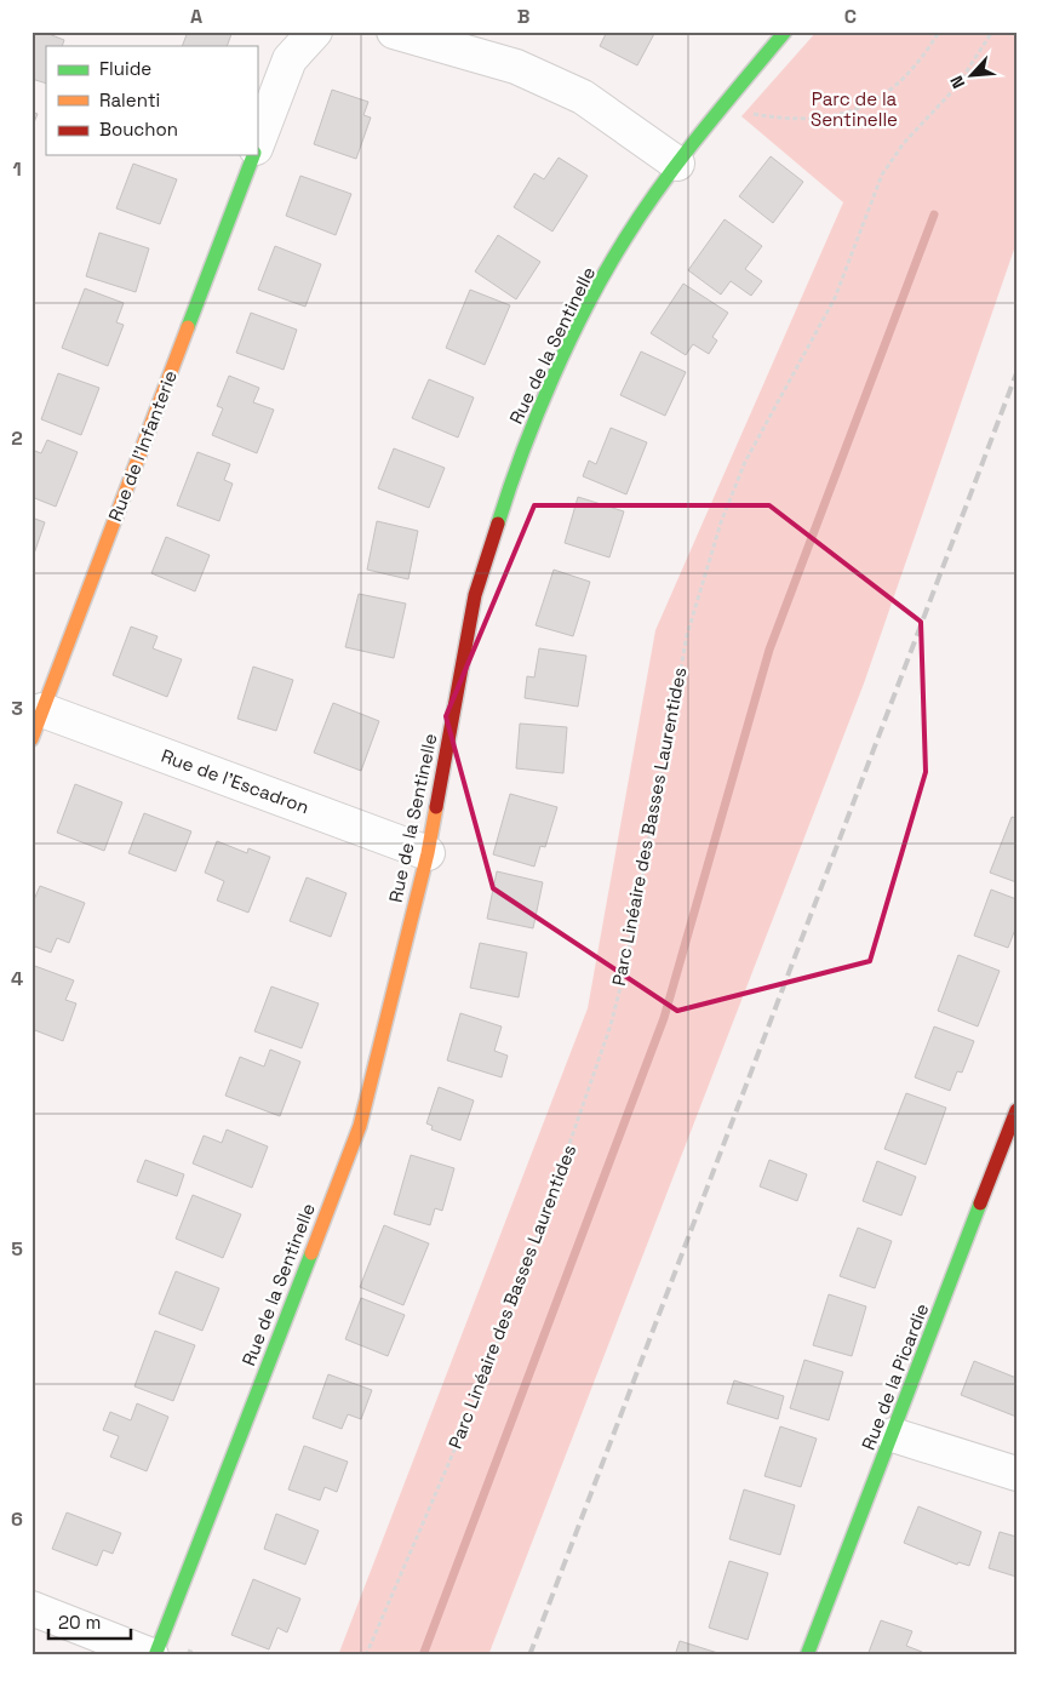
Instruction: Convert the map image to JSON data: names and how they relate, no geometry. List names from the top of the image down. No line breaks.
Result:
{"streets":{"street":["Rue de la Sentinelle","Rue de l'Infanterie","Rue de l'Escadron","Rue de la Picardie"],"path":["Parc Linéaire des Basses Laurentides"]},"crossings":[["Rue de la Sentinelle","Rue de l'Escadron"],["Rue de l'Infanterie","Rue de l'Escadron"]],"parks":["Parc de la Sentinelle"],"legend":["Fluide","Ralenti","Bouchon"],"scale_bar":"20 m","north":"bottom left","grid":{"columns":["A","B","C"],"rows":["1","2","3","4","5","6"]}}
